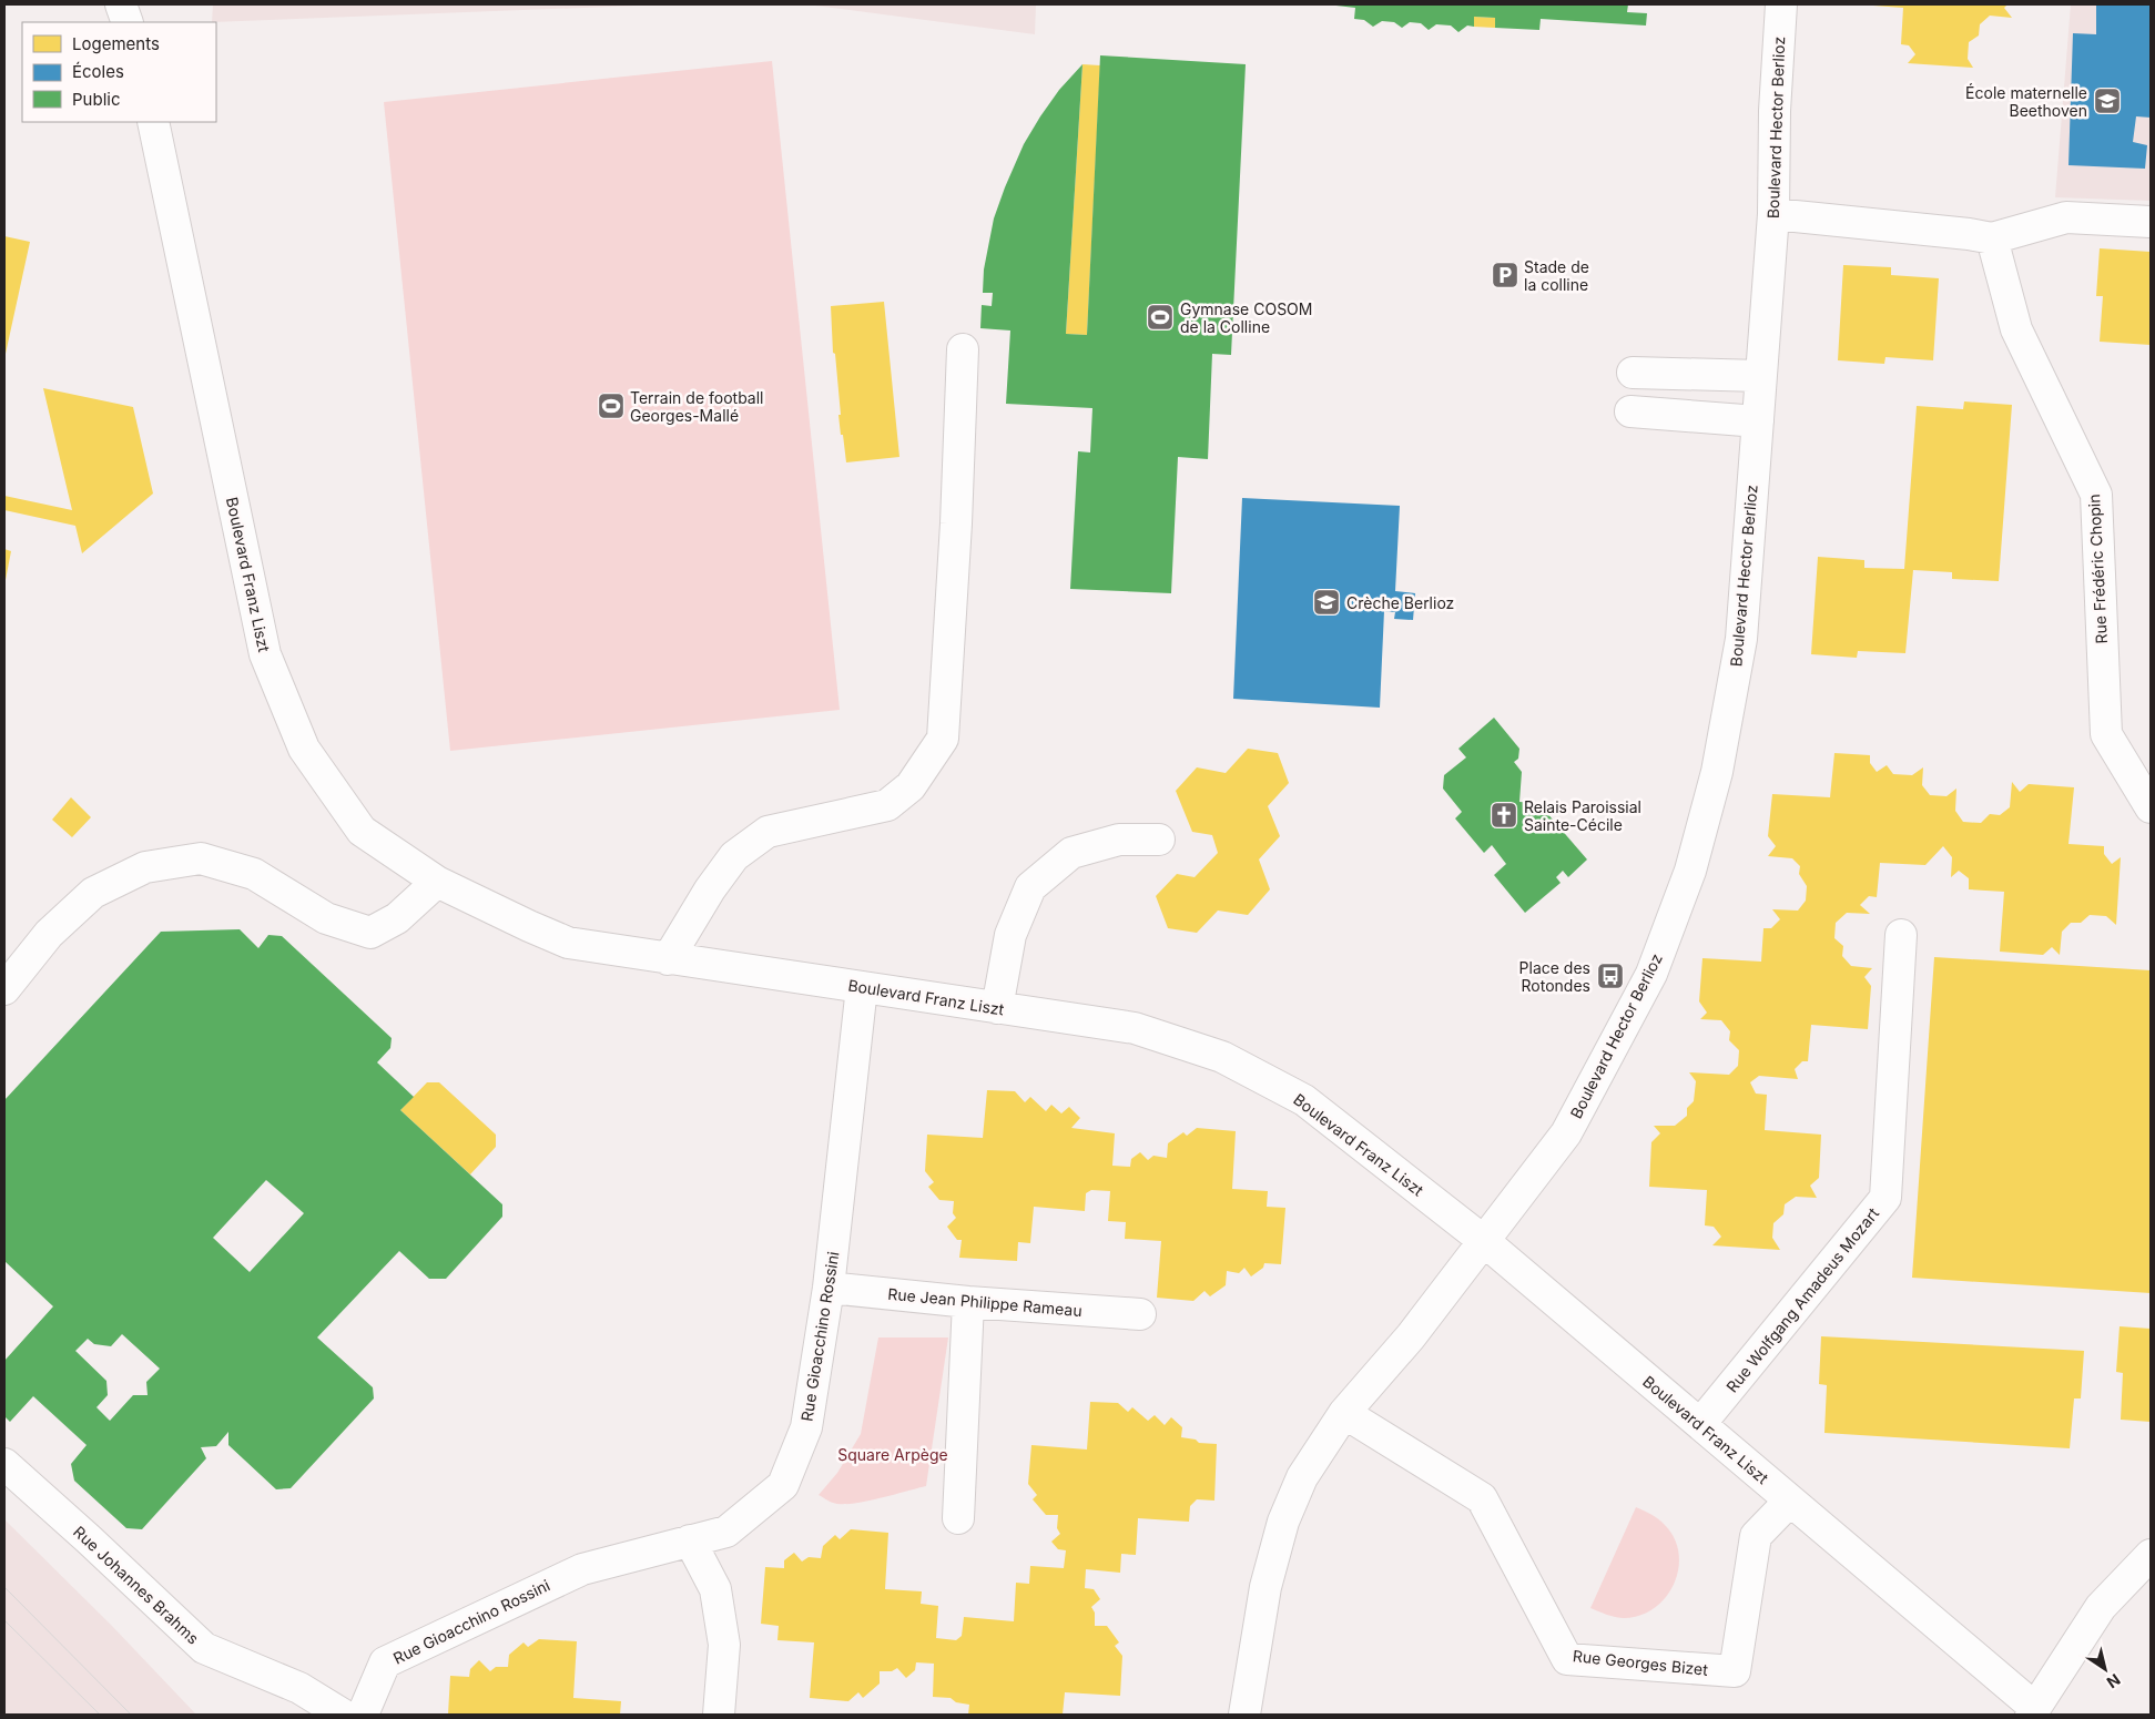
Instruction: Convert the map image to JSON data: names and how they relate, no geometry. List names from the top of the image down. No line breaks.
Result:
{"streets":{"street":["Boulevard Hector Berlioz","Rue Frédéric Chopin","Boulevard Franz Liszt","Rue Wolfgang Amadeus Mozart","Rue Jean Philippe Rameau","Rue Gioacchino Rossini","Rue Johannes Brahms","Rue Georges Bizet"]},"crossings":[["Boulevard Hector Berlioz","Boulevard Franz Liszt"],["Boulevard Hector Berlioz","Rue Georges Bizet"],["Boulevard Franz Liszt","Rue Wolfgang Amadeus Mozart"],["Boulevard Franz Liszt","Rue Gioacchino Rossini"],["Boulevard Franz Liszt","Rue Georges Bizet"],["Rue Jean Philippe Rameau","Rue Gioacchino Rossini"]],"parks":["Square Arpège"],"places":{"school or university":["École maternelle Beethoven","Crèche Berlioz"],"parking":["Stade de la colline"],"sports":["Gymnase COSOM de la Colline","Terrain de football Georges-Mallé"],"church":["Relais Paroissial Sainte-Cécile"],"bus stop":["Place des Rotondes"]},"legend":["Logements","Écoles","Public"],"north":"bottom right"}
